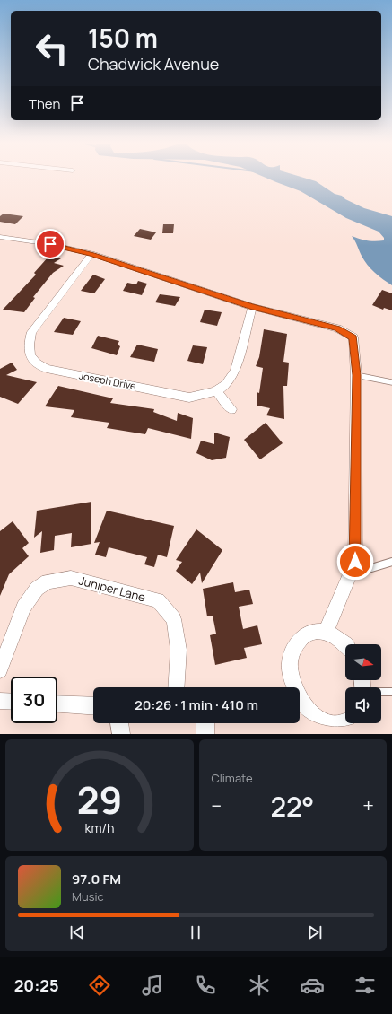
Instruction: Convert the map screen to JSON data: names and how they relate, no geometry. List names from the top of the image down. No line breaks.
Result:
{"streets":{"street":["Joseph Drive","Juniper Lane"]},"north":"right","page":{"turn":["150 m","Chadwick Avenue"],"then":"Then","limit":"30","trip":"20:26 · 1 min · 410 m","tile":"Climate","heat":["−","22°","+"],"song":["97.0 FM","Music"],"tabs":"20:25","gauge":["29","km/h"]}}
